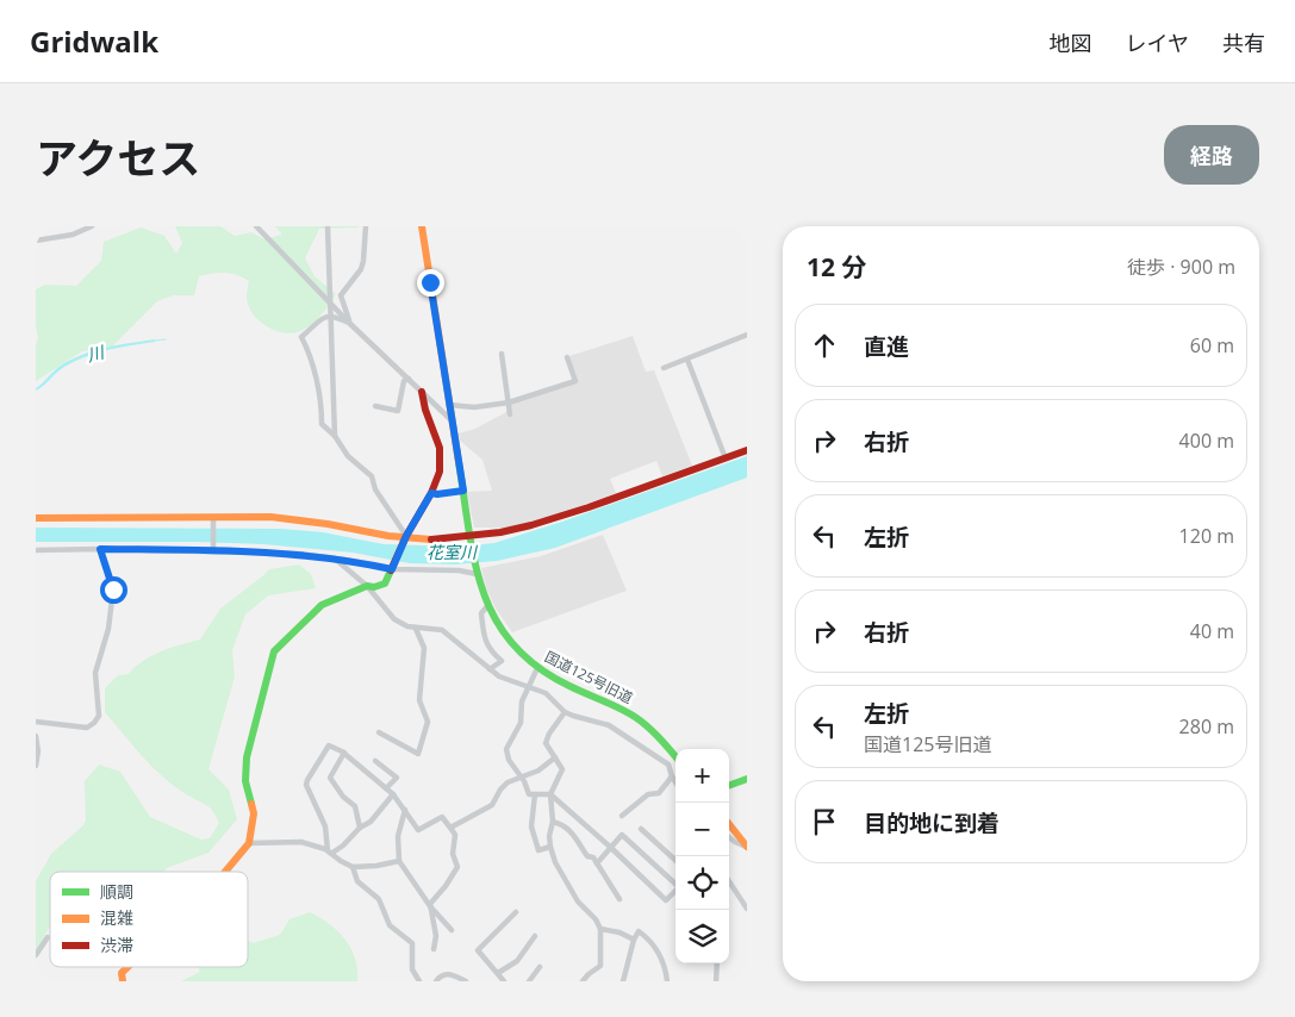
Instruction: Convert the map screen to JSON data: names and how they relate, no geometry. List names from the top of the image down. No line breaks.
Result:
{"streets":{"street":["国道125号旧道"]},"water":["川","花室川"],"legend":["順調","混雑","渋滞"],"page":{"header":"Gridwalk","nav":["地図","レイヤ","共有"],"title":"アクセス","buttons":"経路","heading":["12 分","徒歩 · 900 m"],"list":[["直進","60 m"],["右折","400 m"],["左折","120 m"],["右折","40 m"],["左折","国道125号旧道","280 m"],"目的地に到着"],"map_buttons":["+","−"]}}
